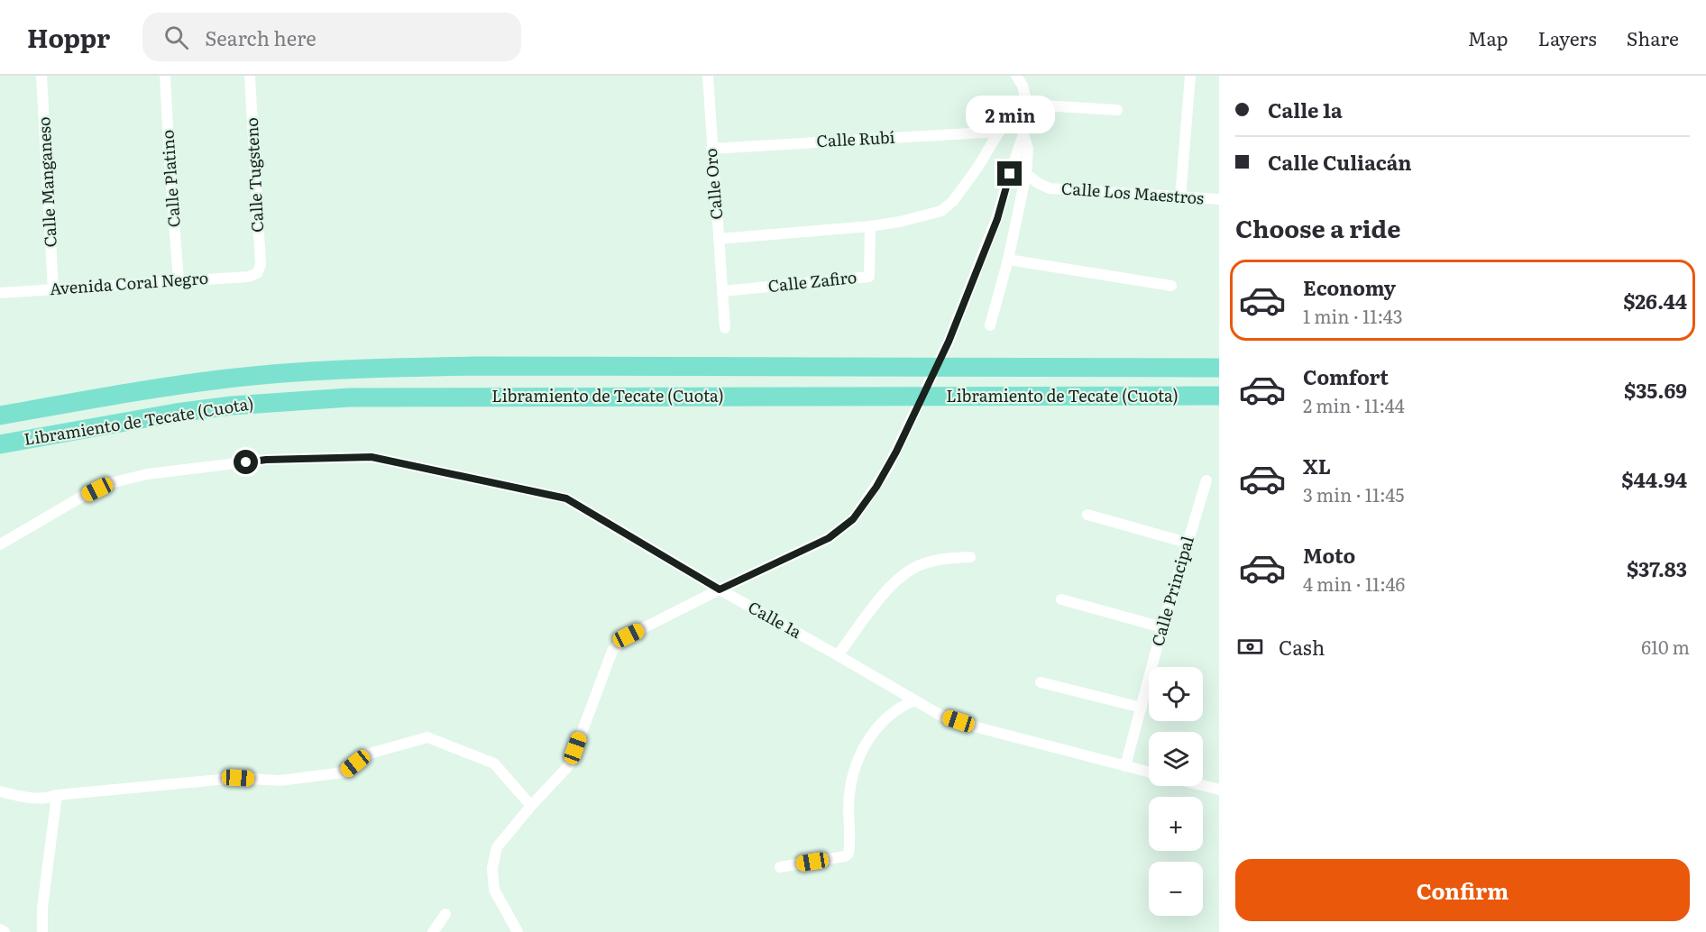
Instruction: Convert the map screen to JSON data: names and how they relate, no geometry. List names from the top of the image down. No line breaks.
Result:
{"streets":{"highway":["Libramiento de Tecate (Cuota)"],"street":["Calle Rubí","Calle Tugsteno","Calle Platino","Calle Manganeso","Calle Oro","Calle Los Maestros","Calle Zafiro","Avenida Coral Negro","Calle Principal","Calle 1a"]},"crossings":[["Calle Rubí","Calle Oro"],["Calle Tugsteno","Avenida Coral Negro"],["Calle Platino","Avenida Coral Negro"],["Calle Manganeso","Avenida Coral Negro"],["Calle Oro","Calle Zafiro"],["Calle Principal","Calle 1a"]],"page":{"header":"Hoppr","search":"Search here","nav":["Map","Layers","Share"],"banner":["Calle 1a","Calle Culiacán"],"bubble":"2 min","heading":"Choose a ride","list":[{"name":"Economy","note":"1 min · 11:43","value":"$26.44"},{"name":"Comfort","note":"2 min · 11:44","value":"$35.69"},{"name":"XL","note":"3 min · 11:45","value":"$44.94"},{"name":"Moto","note":"4 min · 11:46","value":"$37.83"}],"pay":["Cash","610 m"],"map_buttons":["+","−"],"buttons":"Confirm"}}
